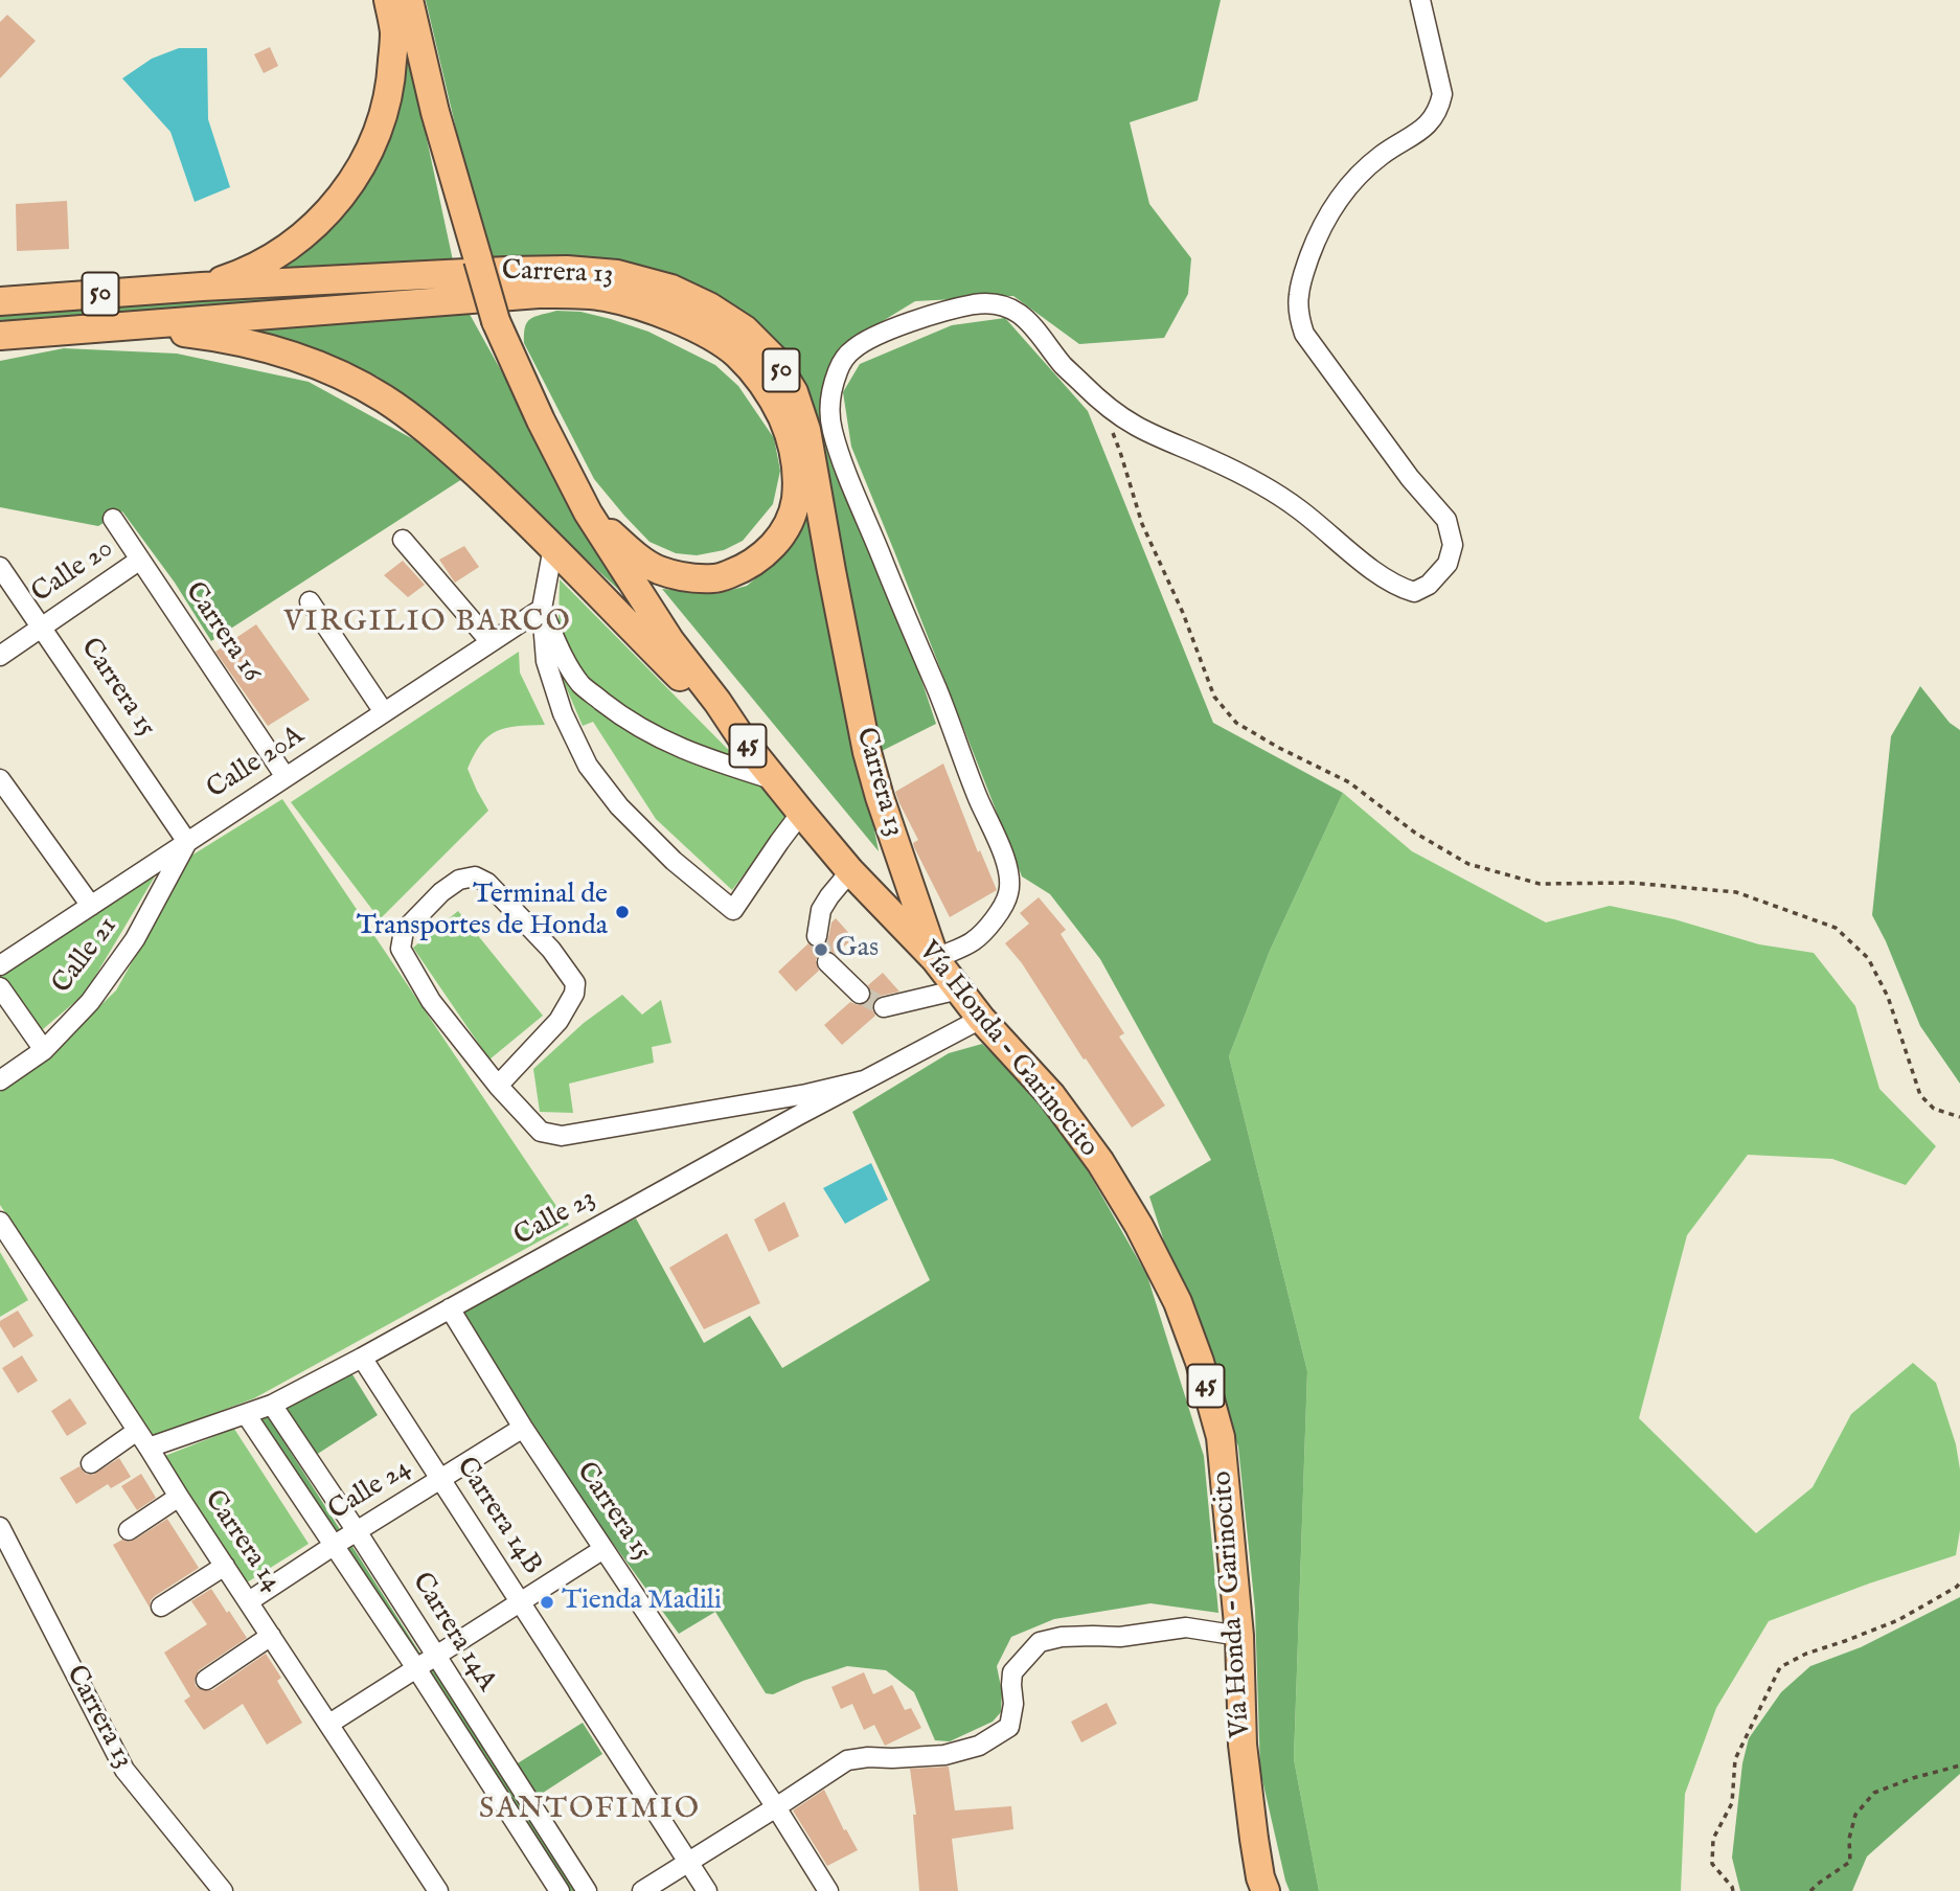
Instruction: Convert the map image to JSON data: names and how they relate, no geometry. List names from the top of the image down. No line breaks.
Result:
{"streets":{"highway":["Carrera 13","50","45","Vía Honda - Garinocito"],"street":["Calle 20","Carrera 16","Carrera 15","Calle 20A","Calle 21","Calle 23","Calle 24","Carrera 14B","Carrera 14","Carrera 14A"]},"crossings":[["Carrera 13","50"],["Carrera 13","Vía Honda - Garinocito"],["50","Vía Honda - Garinocito"],["Calle 20","Carrera 16"],["Calle 20","Carrera 15"],["Carrera 16","Calle 20A"],["Carrera 15","Calle 20A"],["Carrera 15","Calle 21"],["Carrera 15","Calle 23"],["Carrera 15","Calle 24"],["Calle 20A","Calle 21"],["Vía Honda - Garinocito","Calle 23"],["Calle 23","Carrera 14B"],["Calle 23","Carrera 14"],["Calle 23","Carrera 14A"],["Calle 24","Carrera 14B"],["Calle 24","Carrera 14"],["Calle 24","Carrera 14A"]],"districts":["VIRGILIO BARCO","SANTOFIMIO"],"places":["Terminal de Transportes de Honda","Gas","Tienda Madili"]}
